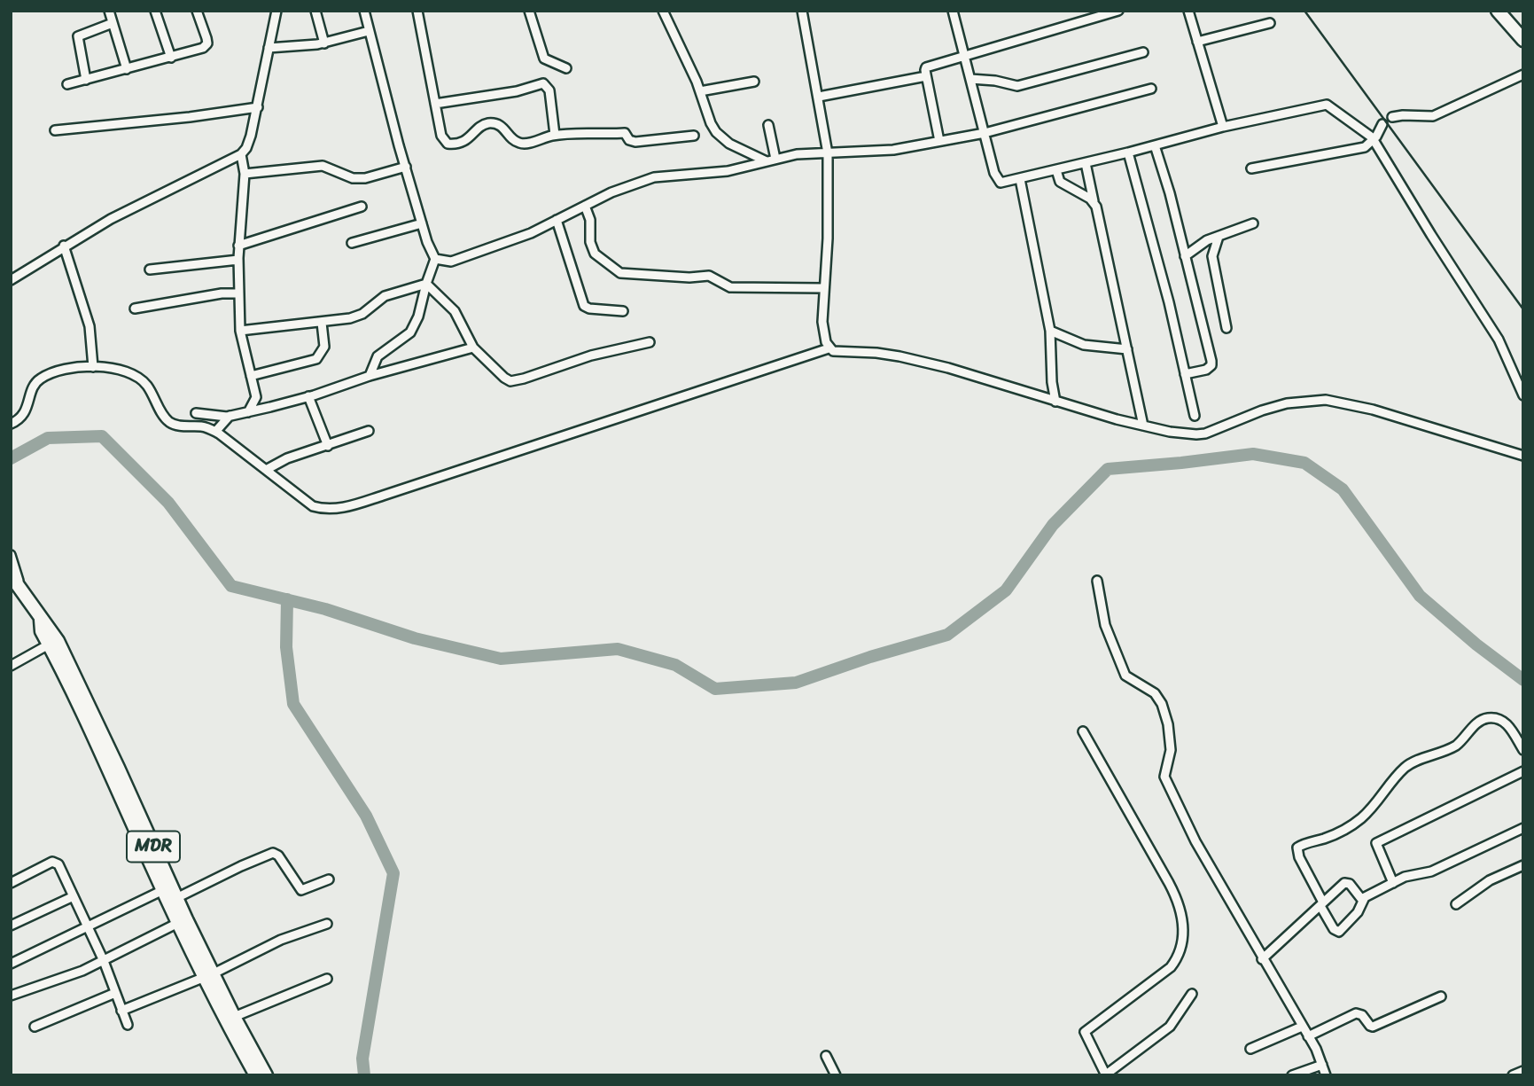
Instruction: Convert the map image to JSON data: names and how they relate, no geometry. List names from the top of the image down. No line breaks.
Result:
{"streets":{"main road":["MDR"]}}
